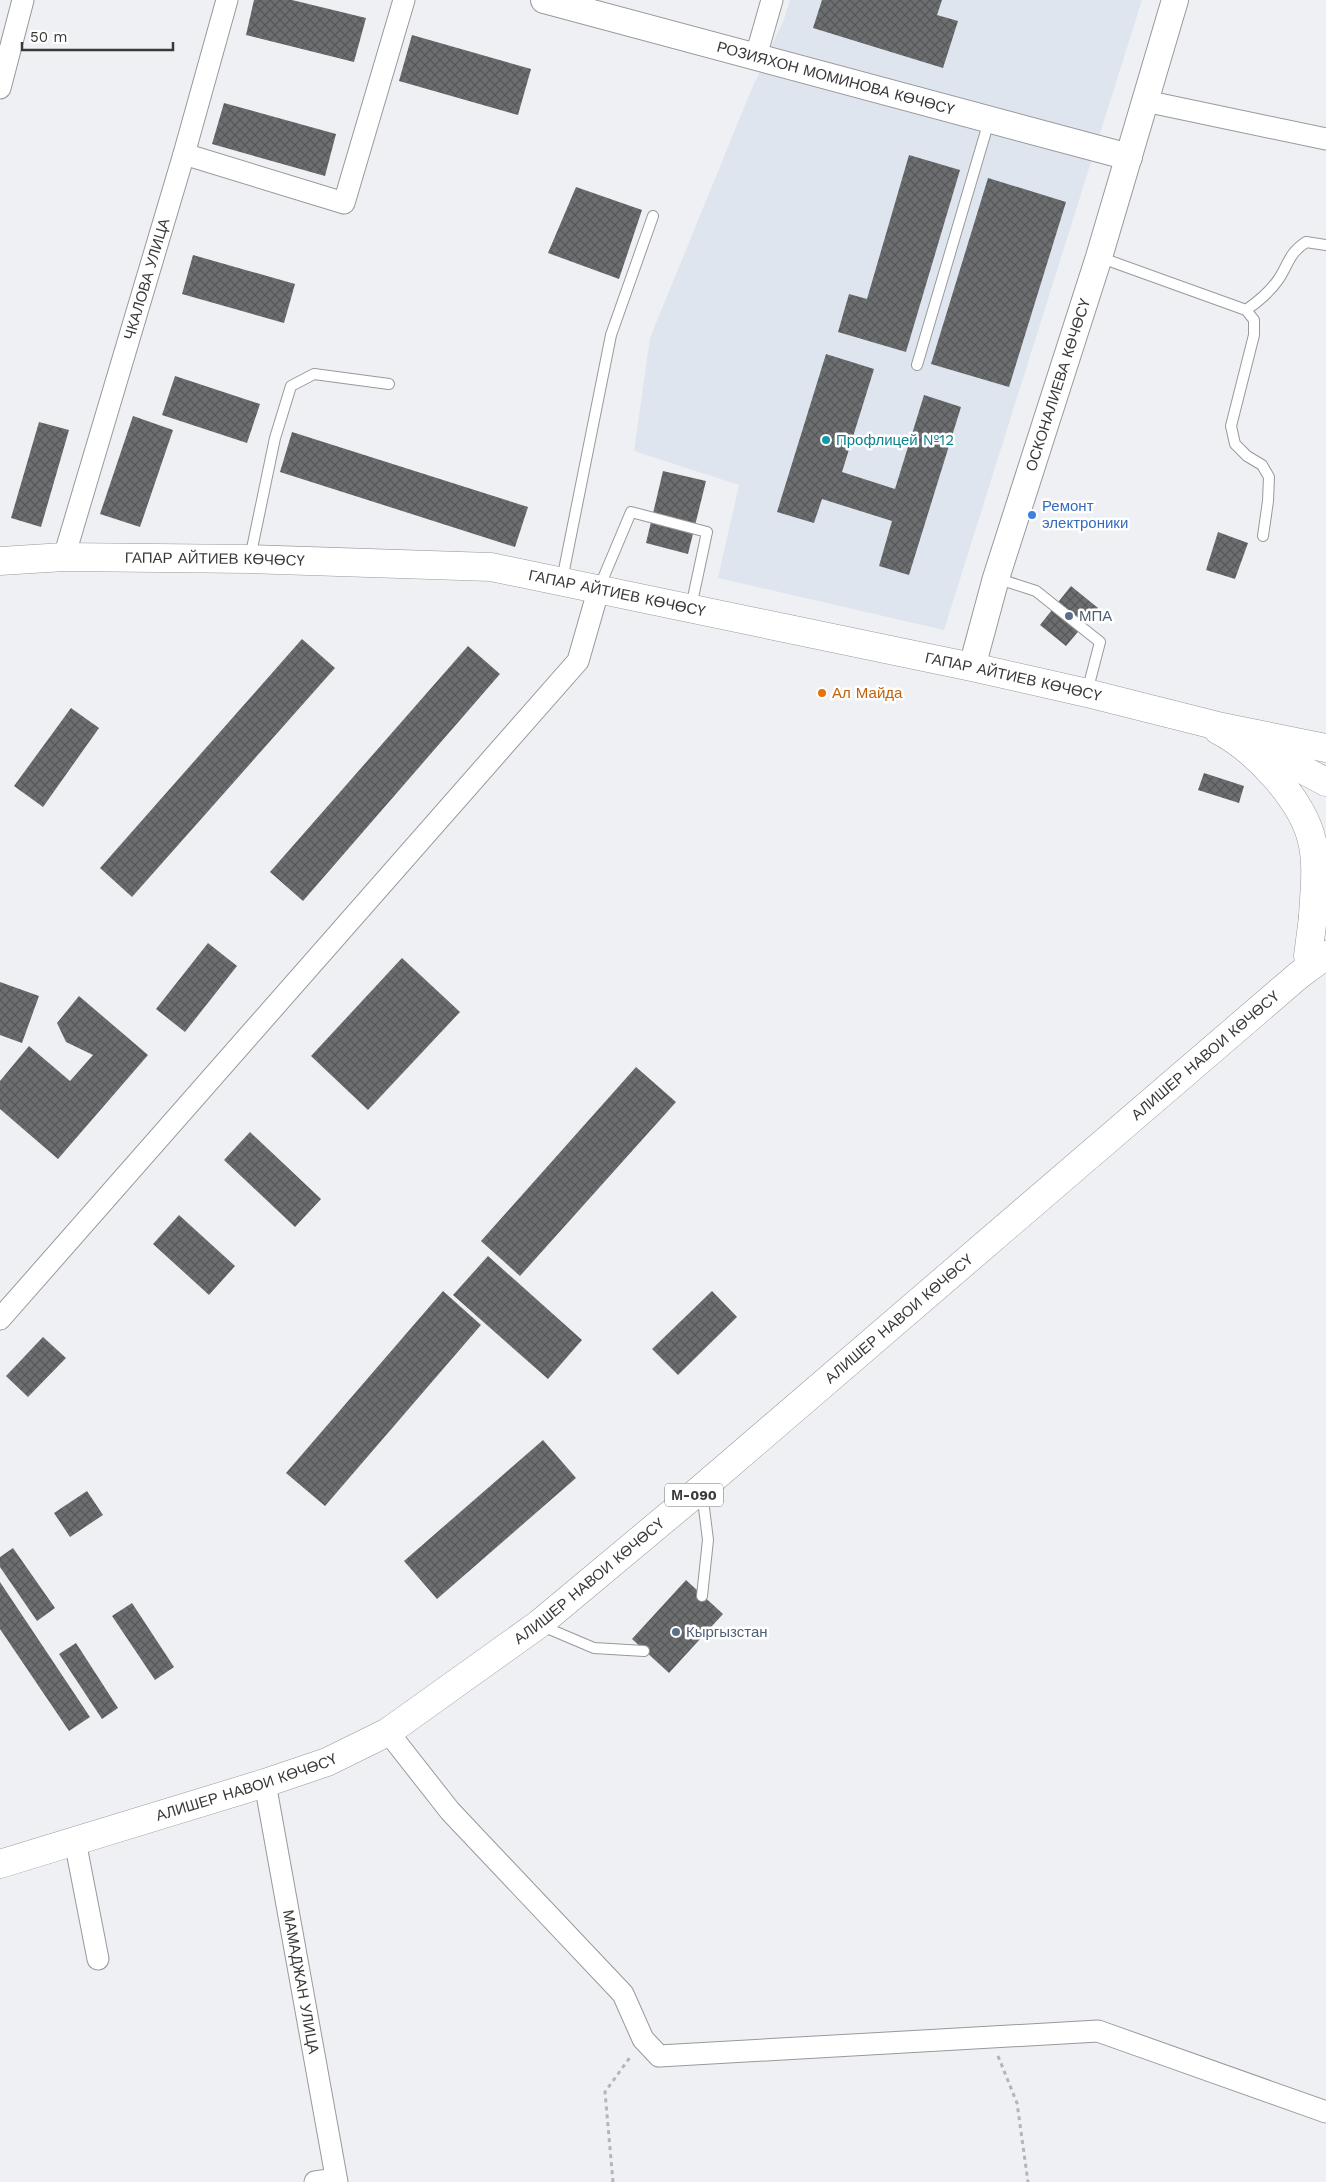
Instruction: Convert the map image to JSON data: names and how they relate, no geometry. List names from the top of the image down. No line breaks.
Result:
{"streets":{"main road":["ГАПАР АЙТИЕВ КӨЧӨСҮ","АЛИШЕР НАВОИ КӨЧӨСҮ","М-090"],"street":["РОЗИЯХОН МОМИНОВА КӨЧӨСҮ","ЧКАЛОВА УЛИЦА","ОСКОНАЛИЕВА КӨЧӨСҮ","МАМАДЖАН УЛИЦА"]},"crossings":[["РОЗИЯХОН МОМИНОВА КӨЧӨСҮ","ОСКОНАЛИЕВА КӨЧӨСҮ"],["ЧКАЛОВА УЛИЦА","ГАПАР АЙТИЕВ КӨЧӨСҮ"],["ОСКОНАЛИЕВА КӨЧӨСҮ","ГАПАР АЙТИЕВ КӨЧӨСҮ"],["АЛИШЕР НАВОИ КӨЧӨСҮ","МАМАДЖАН УЛИЦА"]],"places":["Профлицей №12","Ремонт электроники","МПА","Ал Майда","Кыргызстан"],"scale_bar":"50 m"}
